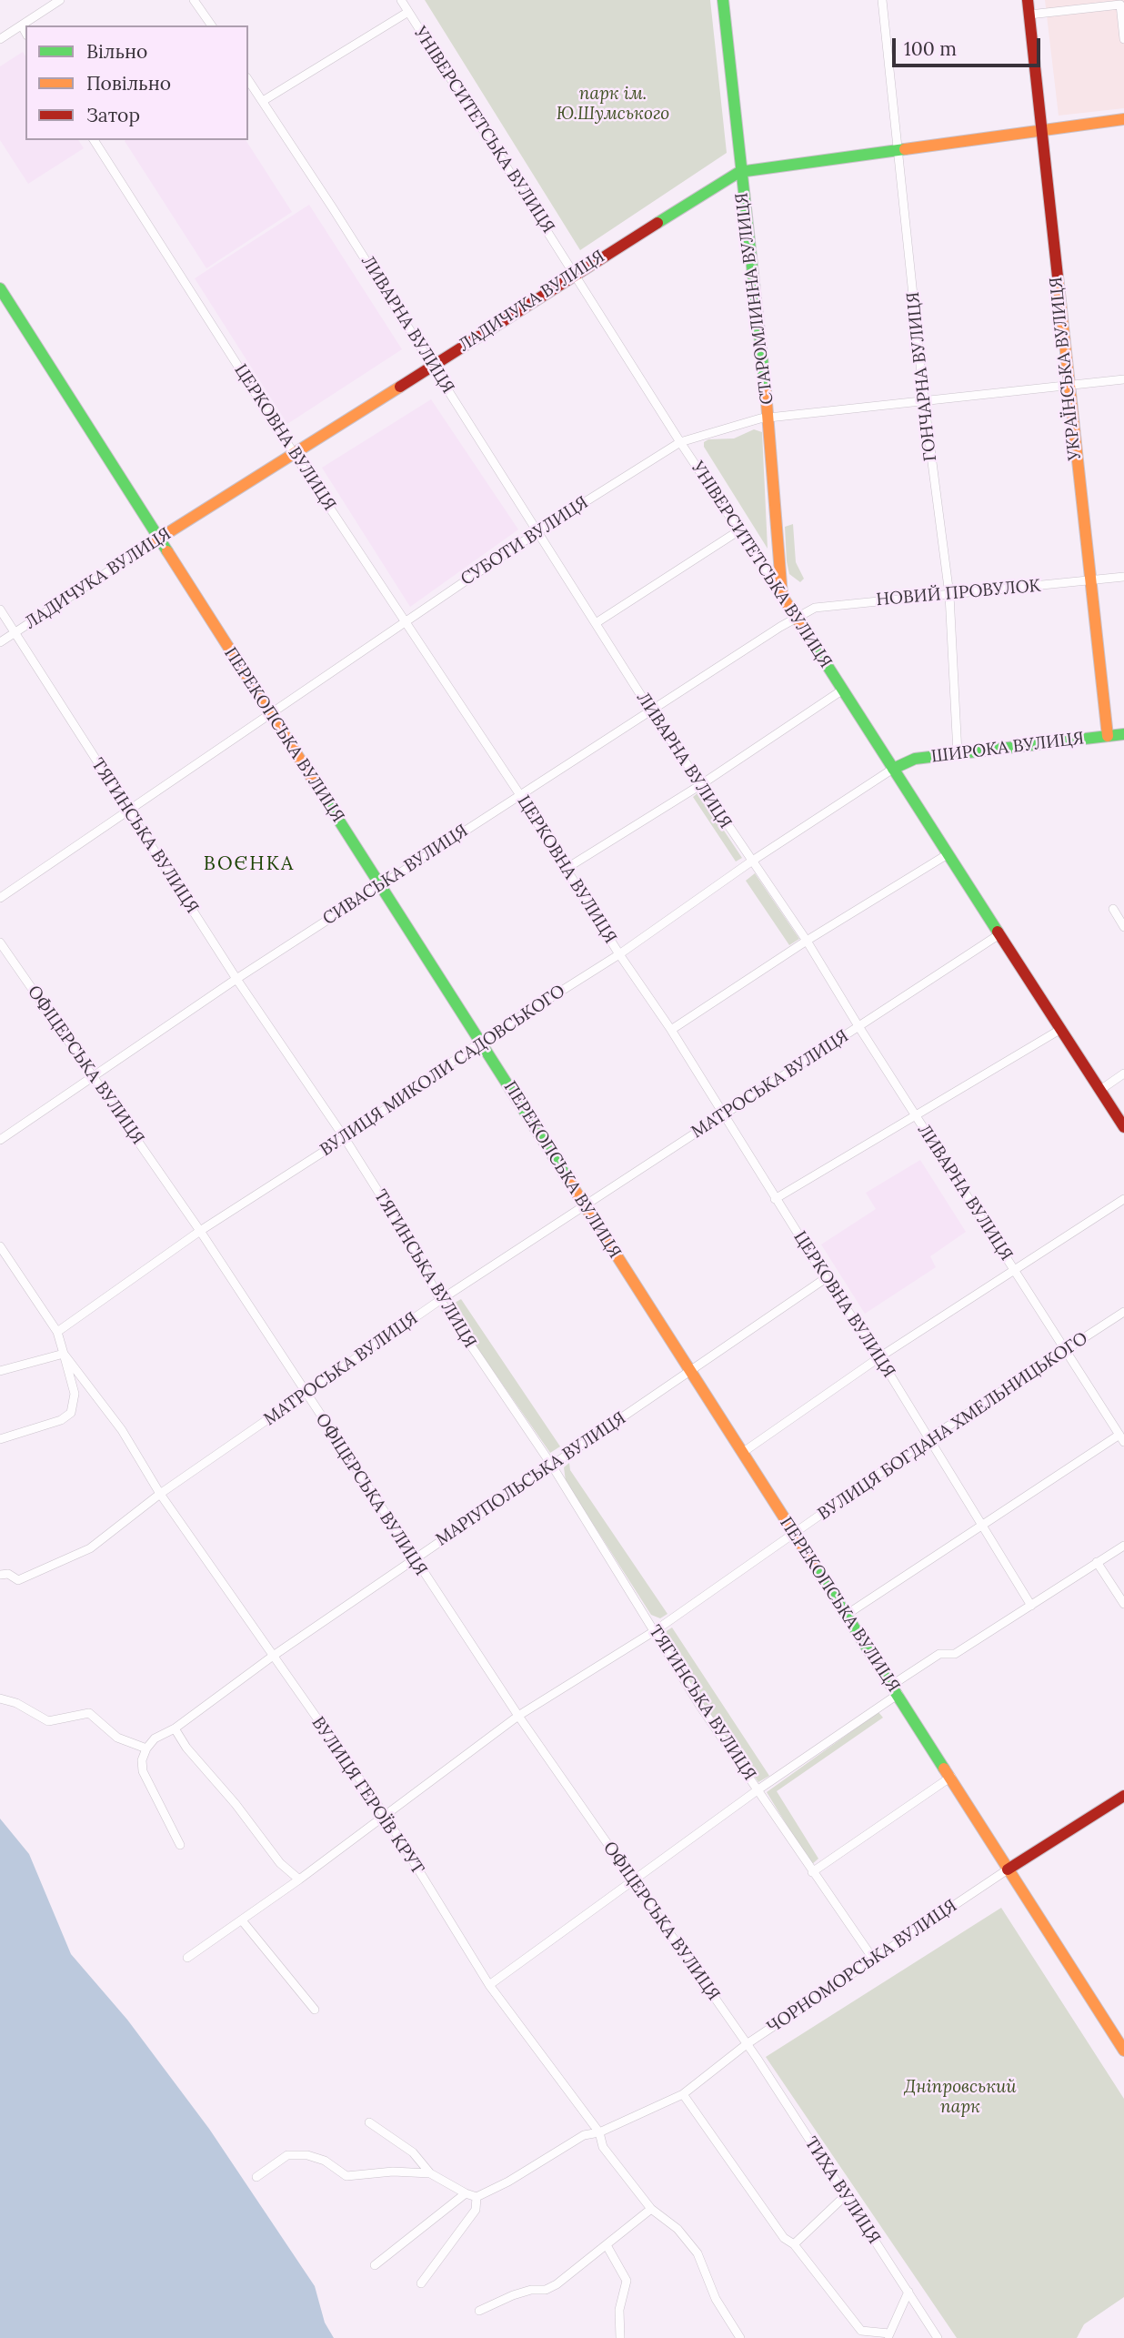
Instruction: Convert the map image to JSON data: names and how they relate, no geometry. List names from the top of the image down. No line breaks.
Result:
{"streets":{"street":["УНІВЕРСИТЕТСЬКА ВУЛИЦЯ","СТАРОМЛИННА ВУЛИЦЯ","ЛАДИЧУКА ВУЛИЦЯ","ЛИВАРНА ВУЛИЦЯ","УКРАЇНСЬКА ВУЛИЦЯ","ГОНЧАРНА ВУЛИЦЯ","ЦЕРКОВНА ВУЛИЦЯ","СУБОТИ ВУЛИЦЯ","НОВИЙ ПРОВУЛОК","ПЕРЕКОПСЬКА ВУЛИЦЯ","ШИРОКА ВУЛИЦЯ","ТЯГИНСЬКА ВУЛИЦЯ","СИВАСЬКА ВУЛИЦЯ","ОФІЦЕРСЬКА ВУЛИЦЯ","ВУЛИЦЯ МИКОЛИ САДОВСЬКОГО","МАТРОСЬКА ВУЛИЦЯ","ВУЛИЦЯ БОГДАНА ХМЕЛЬНИЦЬКОГО","МАРІУПОЛЬСЬКА ВУЛИЦЯ","ВУЛИЦЯ ГЕРОЇВ КРУТ","ЧОРНОМОРСЬКА ВУЛИЦЯ","ТИХА ВУЛИЦЯ"]},"crossings":[["УНІВЕРСИТЕТСЬКА ВУЛИЦЯ","СТАРОМЛИННА ВУЛИЦЯ"],["УНІВЕРСИТЕТСЬКА ВУЛИЦЯ","ЛАДИЧУКА ВУЛИЦЯ"],["УНІВЕРСИТЕТСЬКА ВУЛИЦЯ","СУБОТИ ВУЛИЦЯ"],["УНІВЕРСИТЕТСЬКА ВУЛИЦЯ","НОВИЙ ПРОВУЛОК"],["УНІВЕРСИТЕТСЬКА ВУЛИЦЯ","ШИРОКА ВУЛИЦЯ"],["УНІВЕРСИТЕТСЬКА ВУЛИЦЯ","СИВАСЬКА ВУЛИЦЯ"],["УНІВЕРСИТЕТСЬКА ВУЛИЦЯ","ВУЛИЦЯ МИКОЛИ САДОВСЬКОГО"],["УНІВЕРСИТЕТСЬКА ВУЛИЦЯ","МАТРОСЬКА ВУЛИЦЯ"],["СТАРОМЛИННА ВУЛИЦЯ","ЛАДИЧУКА ВУЛИЦЯ"],["СТАРОМЛИННА ВУЛИЦЯ","СУБОТИ ВУЛИЦЯ"],["ЛАДИЧУКА ВУЛИЦЯ","ЛИВАРНА ВУЛИЦЯ"],["ЛАДИЧУКА ВУЛИЦЯ","УКРАЇНСЬКА ВУЛИЦЯ"],["ЛАДИЧУКА ВУЛИЦЯ","ГОНЧАРНА ВУЛИЦЯ"],["ЛАДИЧУКА ВУЛИЦЯ","ЦЕРКОВНА ВУЛИЦЯ"],["ЛАДИЧУКА ВУЛИЦЯ","ПЕРЕКОПСЬКА ВУЛИЦЯ"],["ЛАДИЧУКА ВУЛИЦЯ","ТЯГИНСЬКА ВУЛИЦЯ"],["ЛИВАРНА ВУЛИЦЯ","СУБОТИ ВУЛИЦЯ"],["ЛИВАРНА ВУЛИЦЯ","СИВАСЬКА ВУЛИЦЯ"],["ЛИВАРНА ВУЛИЦЯ","ВУЛИЦЯ МИКОЛИ САДОВСЬКОГО"],["ЛИВАРНА ВУЛИЦЯ","МАТРОСЬКА ВУЛИЦЯ"],["ЛИВАРНА ВУЛИЦЯ","ВУЛИЦЯ БОГДАНА ХМЕЛЬНИЦЬКОГО"],["УКРАЇНСЬКА ВУЛИЦЯ","СУБОТИ ВУЛИЦЯ"],["УКРАЇНСЬКА ВУЛИЦЯ","НОВИЙ ПРОВУЛОК"],["УКРАЇНСЬКА ВУЛИЦЯ","ШИРОКА ВУЛИЦЯ"],["ГОНЧАРНА ВУЛИЦЯ","СУБОТИ ВУЛИЦЯ"],["ГОНЧАРНА ВУЛИЦЯ","НОВИЙ ПРОВУЛОК"],["ГОНЧАРНА ВУЛИЦЯ","ШИРОКА ВУЛИЦЯ"],["ЦЕРКОВНА ВУЛИЦЯ","СУБОТИ ВУЛИЦЯ"],["ЦЕРКОВНА ВУЛИЦЯ","СИВАСЬКА ВУЛИЦЯ"],["ЦЕРКОВНА ВУЛИЦЯ","ВУЛИЦЯ МИКОЛИ САДОВСЬКОГО"],["ЦЕРКОВНА ВУЛИЦЯ","МАТРОСЬКА ВУЛИЦЯ"],["ЦЕРКОВНА ВУЛИЦЯ","ВУЛИЦЯ БОГДАНА ХМЕЛЬНИЦЬКОГО"],["ЦЕРКОВНА ВУЛИЦЯ","МАРІУПОЛЬСЬКА ВУЛИЦЯ"],["СУБОТИ ВУЛИЦЯ","ПЕРЕКОПСЬКА ВУЛИЦЯ"],["СУБОТИ ВУЛИЦЯ","ТЯГИНСЬКА ВУЛИЦЯ"],["НОВИЙ ПРОВУЛОК","СИВАСЬКА ВУЛИЦЯ"],["ПЕРЕКОПСЬКА ВУЛИЦЯ","СИВАСЬКА ВУЛИЦЯ"],["ПЕРЕКОПСЬКА ВУЛИЦЯ","ВУЛИЦЯ МИКОЛИ САДОВСЬКОГО"],["ПЕРЕКОПСЬКА ВУЛИЦЯ","МАТРОСЬКА ВУЛИЦЯ"],["ПЕРЕКОПСЬКА ВУЛИЦЯ","ВУЛИЦЯ БОГДАНА ХМЕЛЬНИЦЬКОГО"],["ПЕРЕКОПСЬКА ВУЛИЦЯ","МАРІУПОЛЬСЬКА ВУЛИЦЯ"],["ПЕРЕКОПСЬКА ВУЛИЦЯ","ЧОРНОМОРСЬКА ВУЛИЦЯ"],["ШИРОКА ВУЛИЦЯ","ВУЛИЦЯ МИКОЛИ САДОВСЬКОГО"],["ТЯГИНСЬКА ВУЛИЦЯ","СИВАСЬКА ВУЛИЦЯ"],["ТЯГИНСЬКА ВУЛИЦЯ","ВУЛИЦЯ МИКОЛИ САДОВСЬКОГО"],["ТЯГИНСЬКА ВУЛИЦЯ","МАТРОСЬКА ВУЛИЦЯ"],["ТЯГИНСЬКА ВУЛИЦЯ","ВУЛИЦЯ БОГДАНА ХМЕЛЬНИЦЬКОГО"],["ТЯГИНСЬКА ВУЛИЦЯ","МАРІУПОЛЬСЬКА ВУЛИЦЯ"],["ТЯГИНСЬКА ВУЛИЦЯ","ЧОРНОМОРСЬКА ВУЛИЦЯ"],["СИВАСЬКА ВУЛИЦЯ","ОФІЦЕРСЬКА ВУЛИЦЯ"],["ОФІЦЕРСЬКА ВУЛИЦЯ","ВУЛИЦЯ МИКОЛИ САДОВСЬКОГО"],["ОФІЦЕРСЬКА ВУЛИЦЯ","МАТРОСЬКА ВУЛИЦЯ"],["ОФІЦЕРСЬКА ВУЛИЦЯ","ВУЛИЦЯ БОГДАНА ХМЕЛЬНИЦЬКОГО"],["ОФІЦЕРСЬКА ВУЛИЦЯ","МАРІУПОЛЬСЬКА ВУЛИЦЯ"],["ОФІЦЕРСЬКА ВУЛИЦЯ","ЧОРНОМОРСЬКА ВУЛИЦЯ"],["ОФІЦЕРСЬКА ВУЛИЦЯ","ТИХА ВУЛИЦЯ"],["ВУЛИЦЯ МИКОЛИ САДОВСЬКОГО","ВУЛИЦЯ ГЕРОЇВ КРУТ"],["МАТРОСЬКА ВУЛИЦЯ","ВУЛИЦЯ ГЕРОЇВ КРУТ"],["ВУЛИЦЯ БОГДАНА ХМЕЛЬНИЦЬКОГО","ВУЛИЦЯ ГЕРОЇВ КРУТ"],["МАРІУПОЛЬСЬКА ВУЛИЦЯ","ВУЛИЦЯ ГЕРОЇВ КРУТ"],["ВУЛИЦЯ ГЕРОЇВ КРУТ","ЧОРНОМОРСЬКА ВУЛИЦЯ"],["ЧОРНОМОРСЬКА ВУЛИЦЯ","ТИХА ВУЛИЦЯ"]],"districts":["ВОЄНКА"],"parks":["парк ім. Ю.Шумського","Дніпровський парк"],"legend":["Вільно","Повільно","Затор"],"scale_bar":"100 m"}
